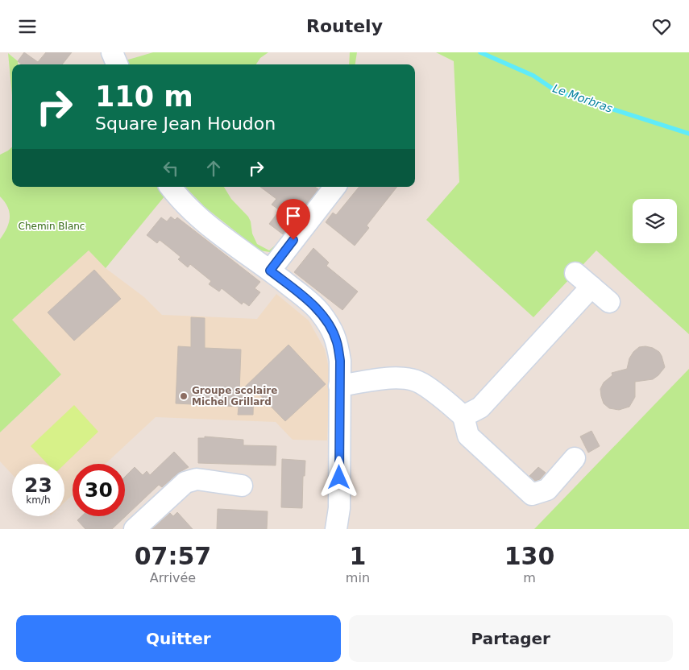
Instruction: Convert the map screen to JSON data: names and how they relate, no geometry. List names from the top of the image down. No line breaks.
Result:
{"water":["Le Morbras"],"parks":["Chemin Blanc"],"places":["Groupe scolaire Michel Grillard"],"page":{"header":"Routely","turn":["110 m","Square Jean Houdon"],"speed":"23 km/h","limit":"30","eta":["07:57","Arrivée","1","min","130","m"],"buttons":["Quitter","Partager"]}}
